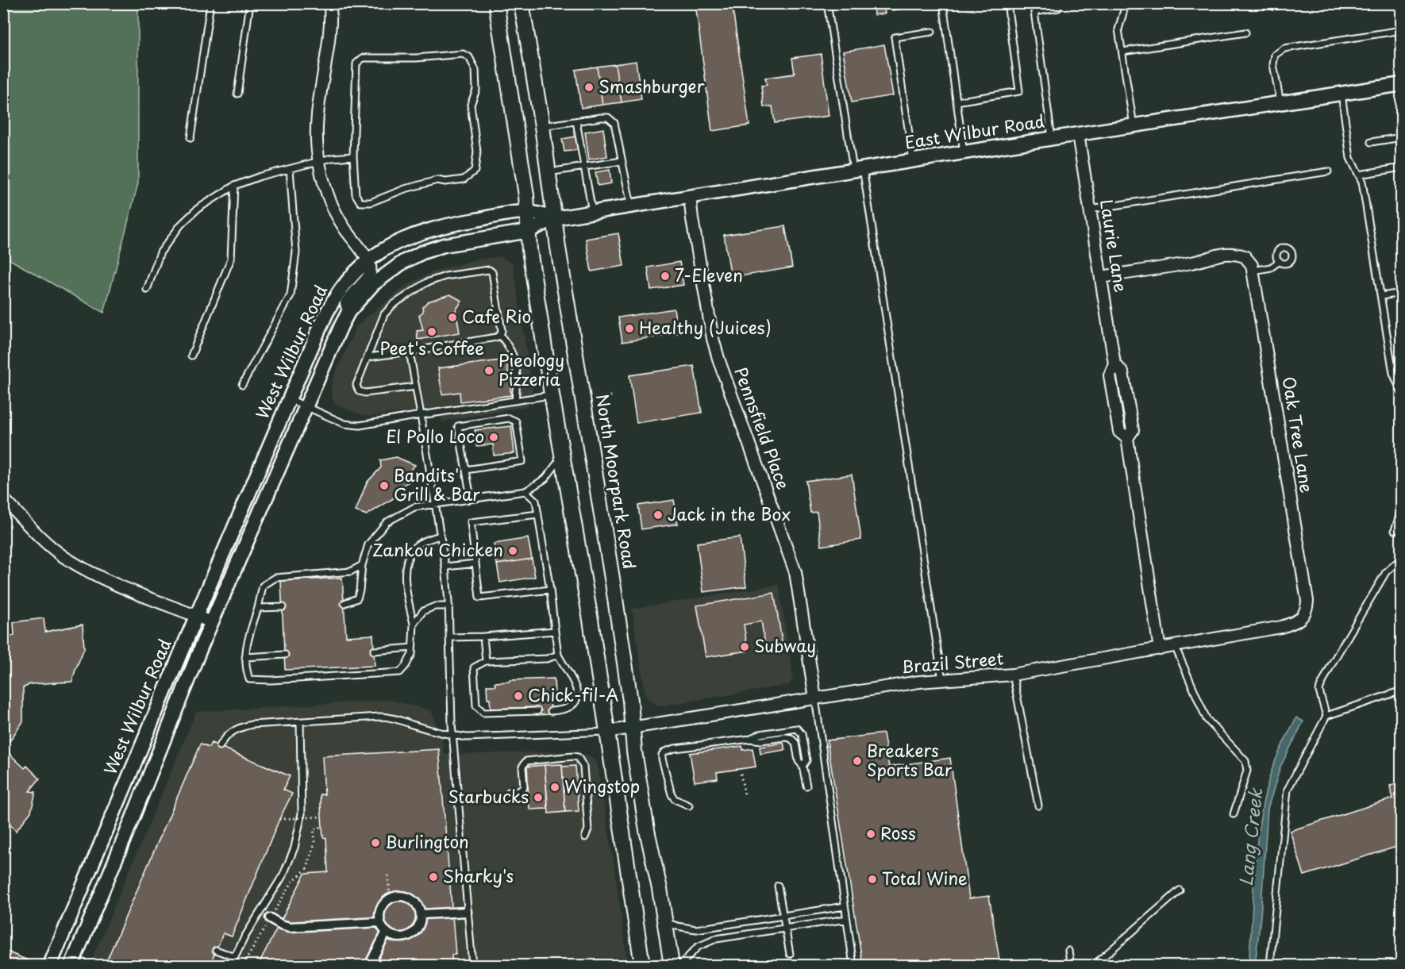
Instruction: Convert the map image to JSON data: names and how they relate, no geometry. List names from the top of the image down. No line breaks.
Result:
{"streets":{"main road":["North Moorpark Road"],"street":["East Wilbur Road","Laurie Lane","West Wilbur Road","Pennsfield Place","Oak Tree Lane","Brazil Street"]},"crossings":[["East Wilbur Road","Laurie Lane"],["East Wilbur Road","West Wilbur Road"],["East Wilbur Road","Pennsfield Place"],["East Wilbur Road","North Moorpark Road"],["Laurie Lane","Oak Tree Lane"],["Laurie Lane","Brazil Street"],["West Wilbur Road","North Moorpark Road"],["Pennsfield Place","Brazil Street"],["Oak Tree Lane","Brazil Street"],["North Moorpark Road","Brazil Street"]],"water":["Lang Creek"],"places":["Smashburger","7-Eleven","Cafe Rio","Healthy (Juices)","Peet's Coffee","Pieology Pizzeria","El Pollo Loco","Bandits' Grill & Bar","Jack in the Box","Zankou Chicken","Subway","Chick-fil-A","Breakers Sports Bar","Wingstop","Starbucks","Ross","Burlington","Sharky's","Total Wine"]}
